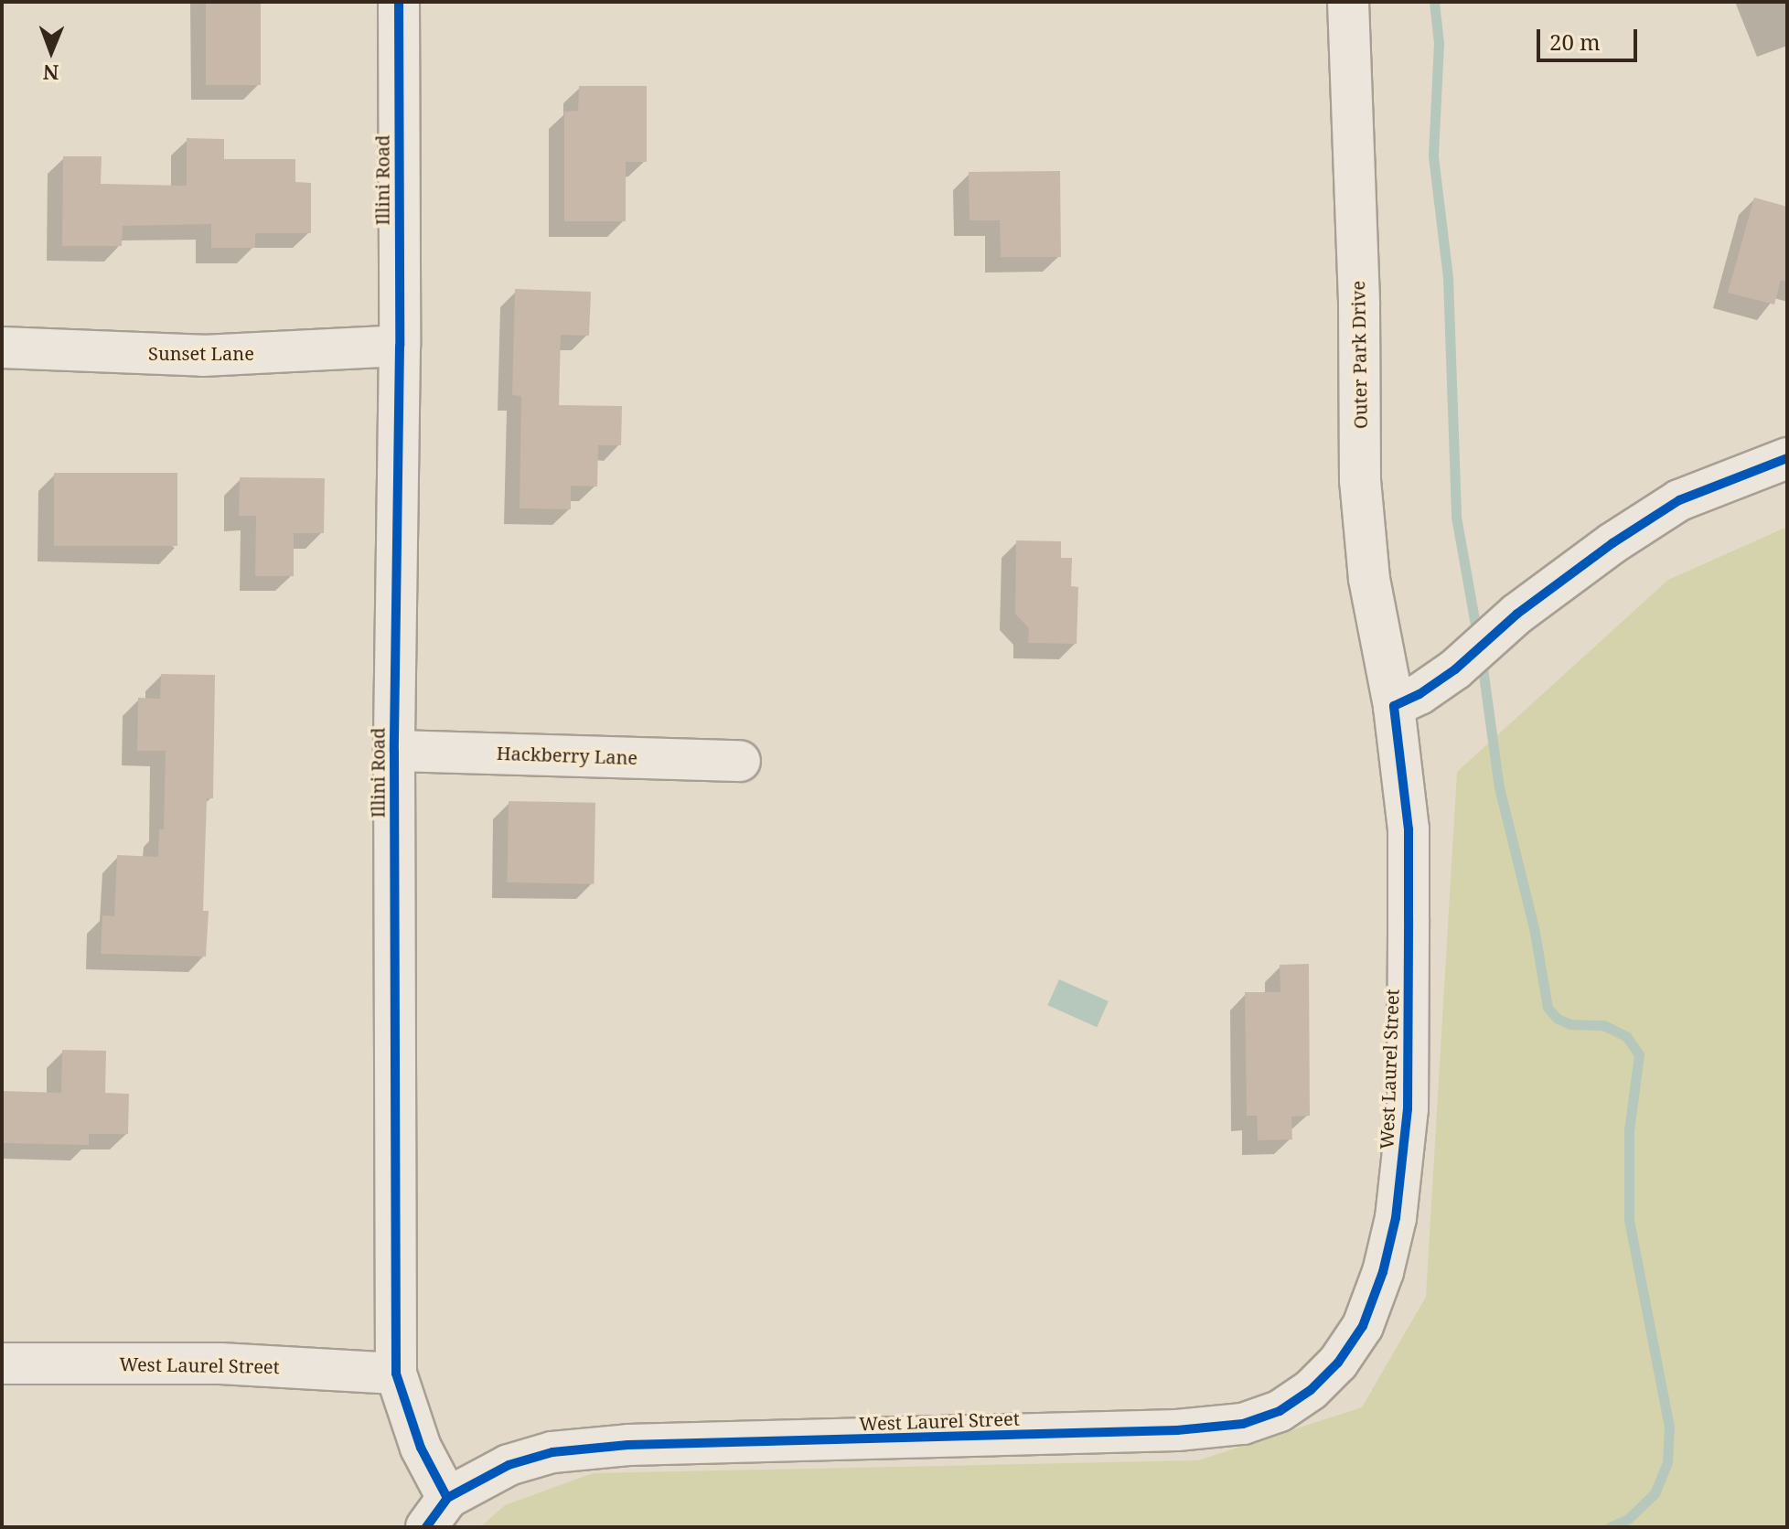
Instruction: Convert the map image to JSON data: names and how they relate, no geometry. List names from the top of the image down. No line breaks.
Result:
{"streets":{"street":["Illini Road","Sunset Lane","Outer Park Drive","Hackberry Lane","West Laurel Street"]},"crossings":[["Illini Road","Sunset Lane"],["Illini Road","Hackberry Lane"],["Illini Road","West Laurel Street"],["Outer Park Drive","West Laurel Street"]],"scale_bar":"20 m","north":"bottom"}
